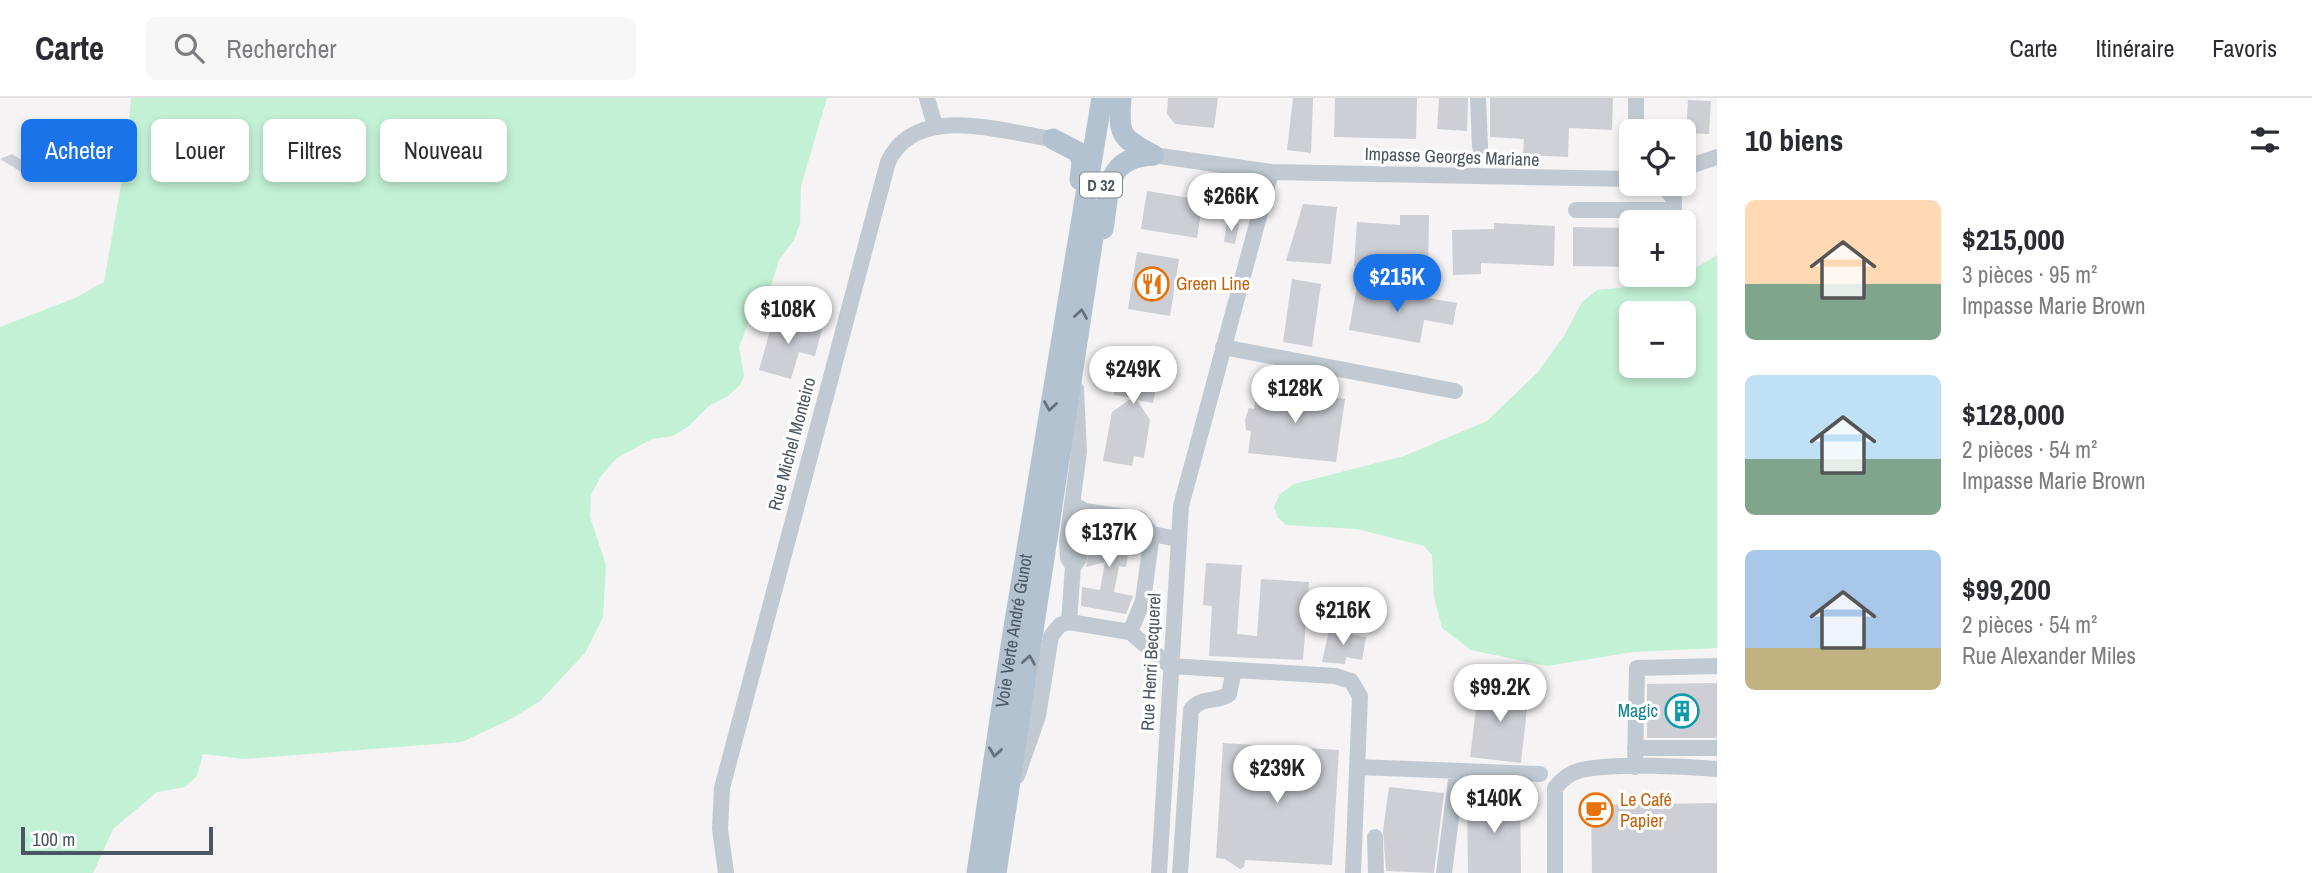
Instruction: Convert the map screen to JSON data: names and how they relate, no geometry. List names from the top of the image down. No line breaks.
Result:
{"streets":{"main road":["D 32","Voie Verte André Gunot"],"street":["Impasse Georges Mariane","Rue Michel Monteiro","Rue Henri Becquerel"]},"crossings":[["Impasse Georges Mariane","Rue Henri Becquerel"]],"places":{"restaurant":["Green Line"],"building":["Magic"],"cafe":["Le Café Papier"]},"scale_bar":"100 m","page":{"header":"Carte","search":"Rechercher","nav":["Carte","Itinéraire","Favoris"],"heading":"10 biens","map_buttons":["+","−"],"chip":["Acheter","Louer","Filtres","Nouveau"],"price":["$266K","$215K","$108K","$249K","$128K","$137K","$216K","$99.2K","$239K","$140K"],"list":[{"name":"$215,000","note":"3 pièces · 95 m² · Impasse Marie Brown"},{"name":"$128,000","note":"2 pièces · 54 m² · Impasse Marie Brown"},{"name":"$99,200","note":"2 pièces · 54 m² · Rue Alexander Miles"}],"scale":"100 m"}}
